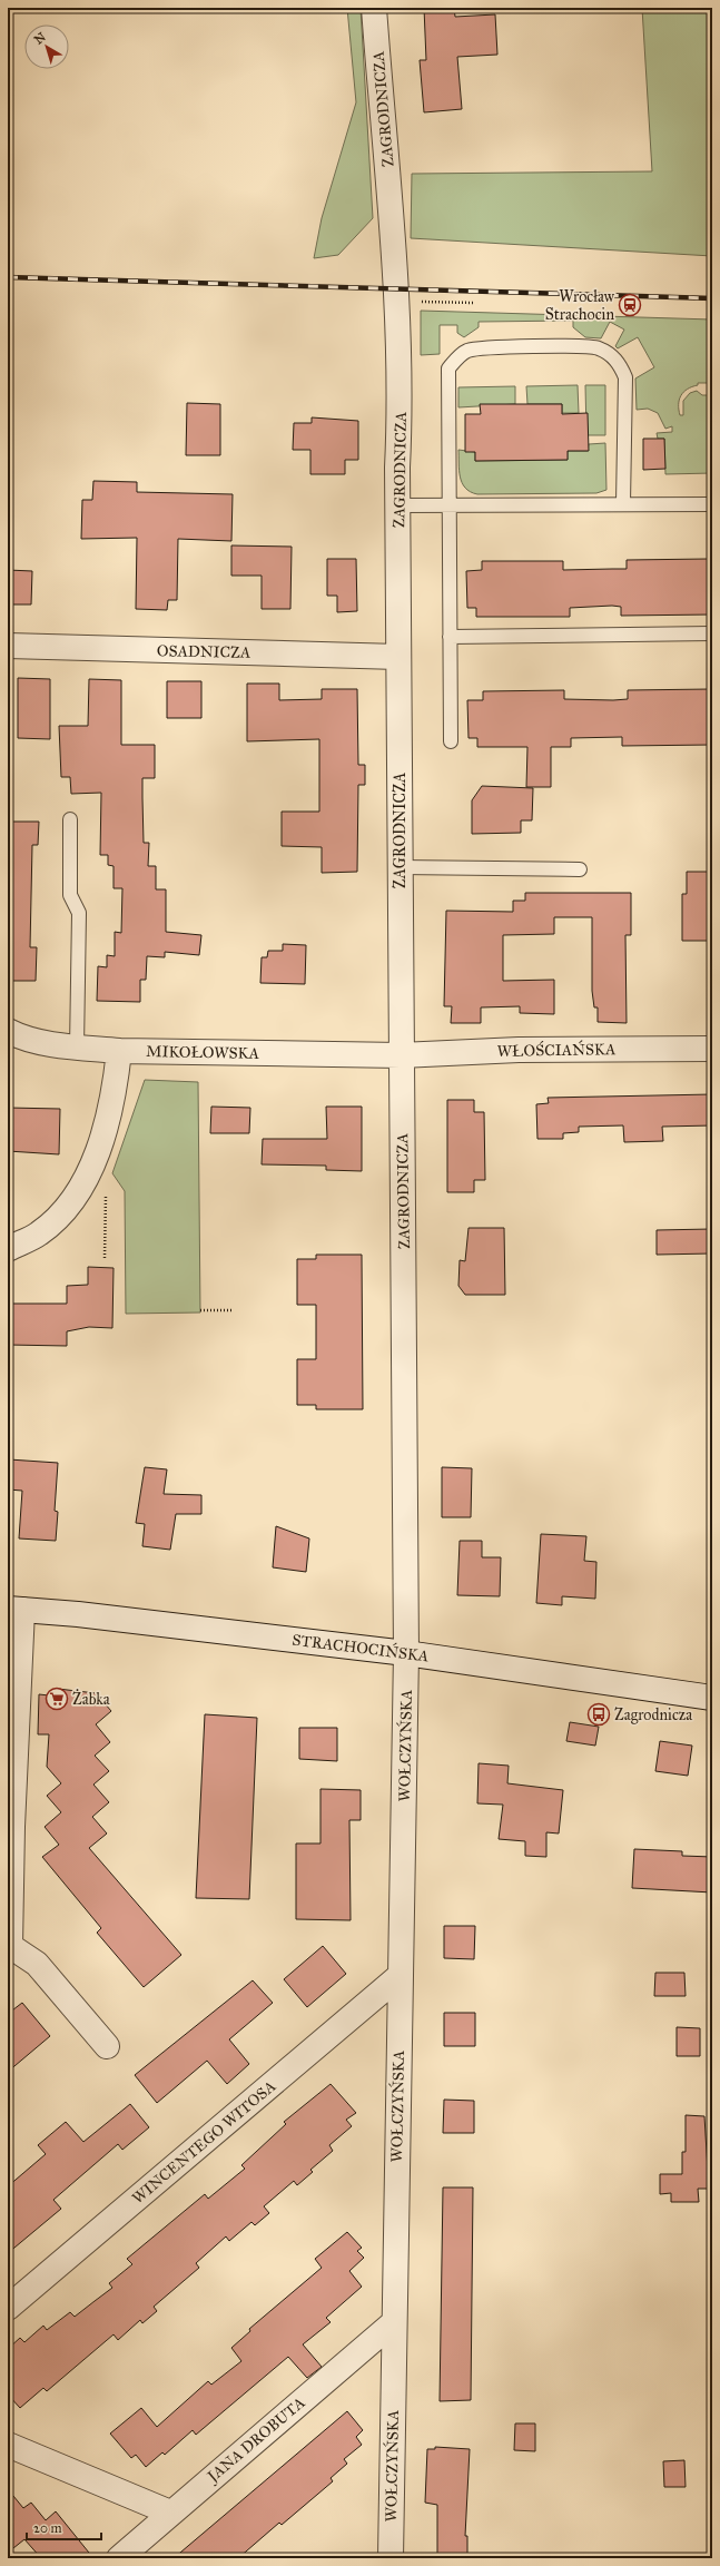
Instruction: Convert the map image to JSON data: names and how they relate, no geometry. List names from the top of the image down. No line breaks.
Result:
{"streets":{"street":["ZAGRODNICZA","OSADNICZA","WŁOŚCIAŃSKA","MIKOŁOWSKA","STRACHOCIŃSKA","WOŁCZYŃSKA","WINCENTEGO WITOSA","JANA DROBUTA"]},"crossings":[["ZAGRODNICZA","OSADNICZA"],["ZAGRODNICZA","WŁOŚCIAŃSKA"],["ZAGRODNICZA","MIKOŁOWSKA"],["ZAGRODNICZA","STRACHOCIŃSKA"],["ZAGRODNICZA","WOŁCZYŃSKA"],["WŁOŚCIAŃSKA","MIKOŁOWSKA"],["STRACHOCIŃSKA","WOŁCZYŃSKA"],["WOŁCZYŃSKA","WINCENTEGO WITOSA"],["WOŁCZYŃSKA","JANA DROBUTA"]],"places":{"station":["Wrocław Strachocin"],"supermarket":["Żabka"],"bus stop":["Zagrodnicza"]},"scale_bar":"20 m","north":"top left"}
